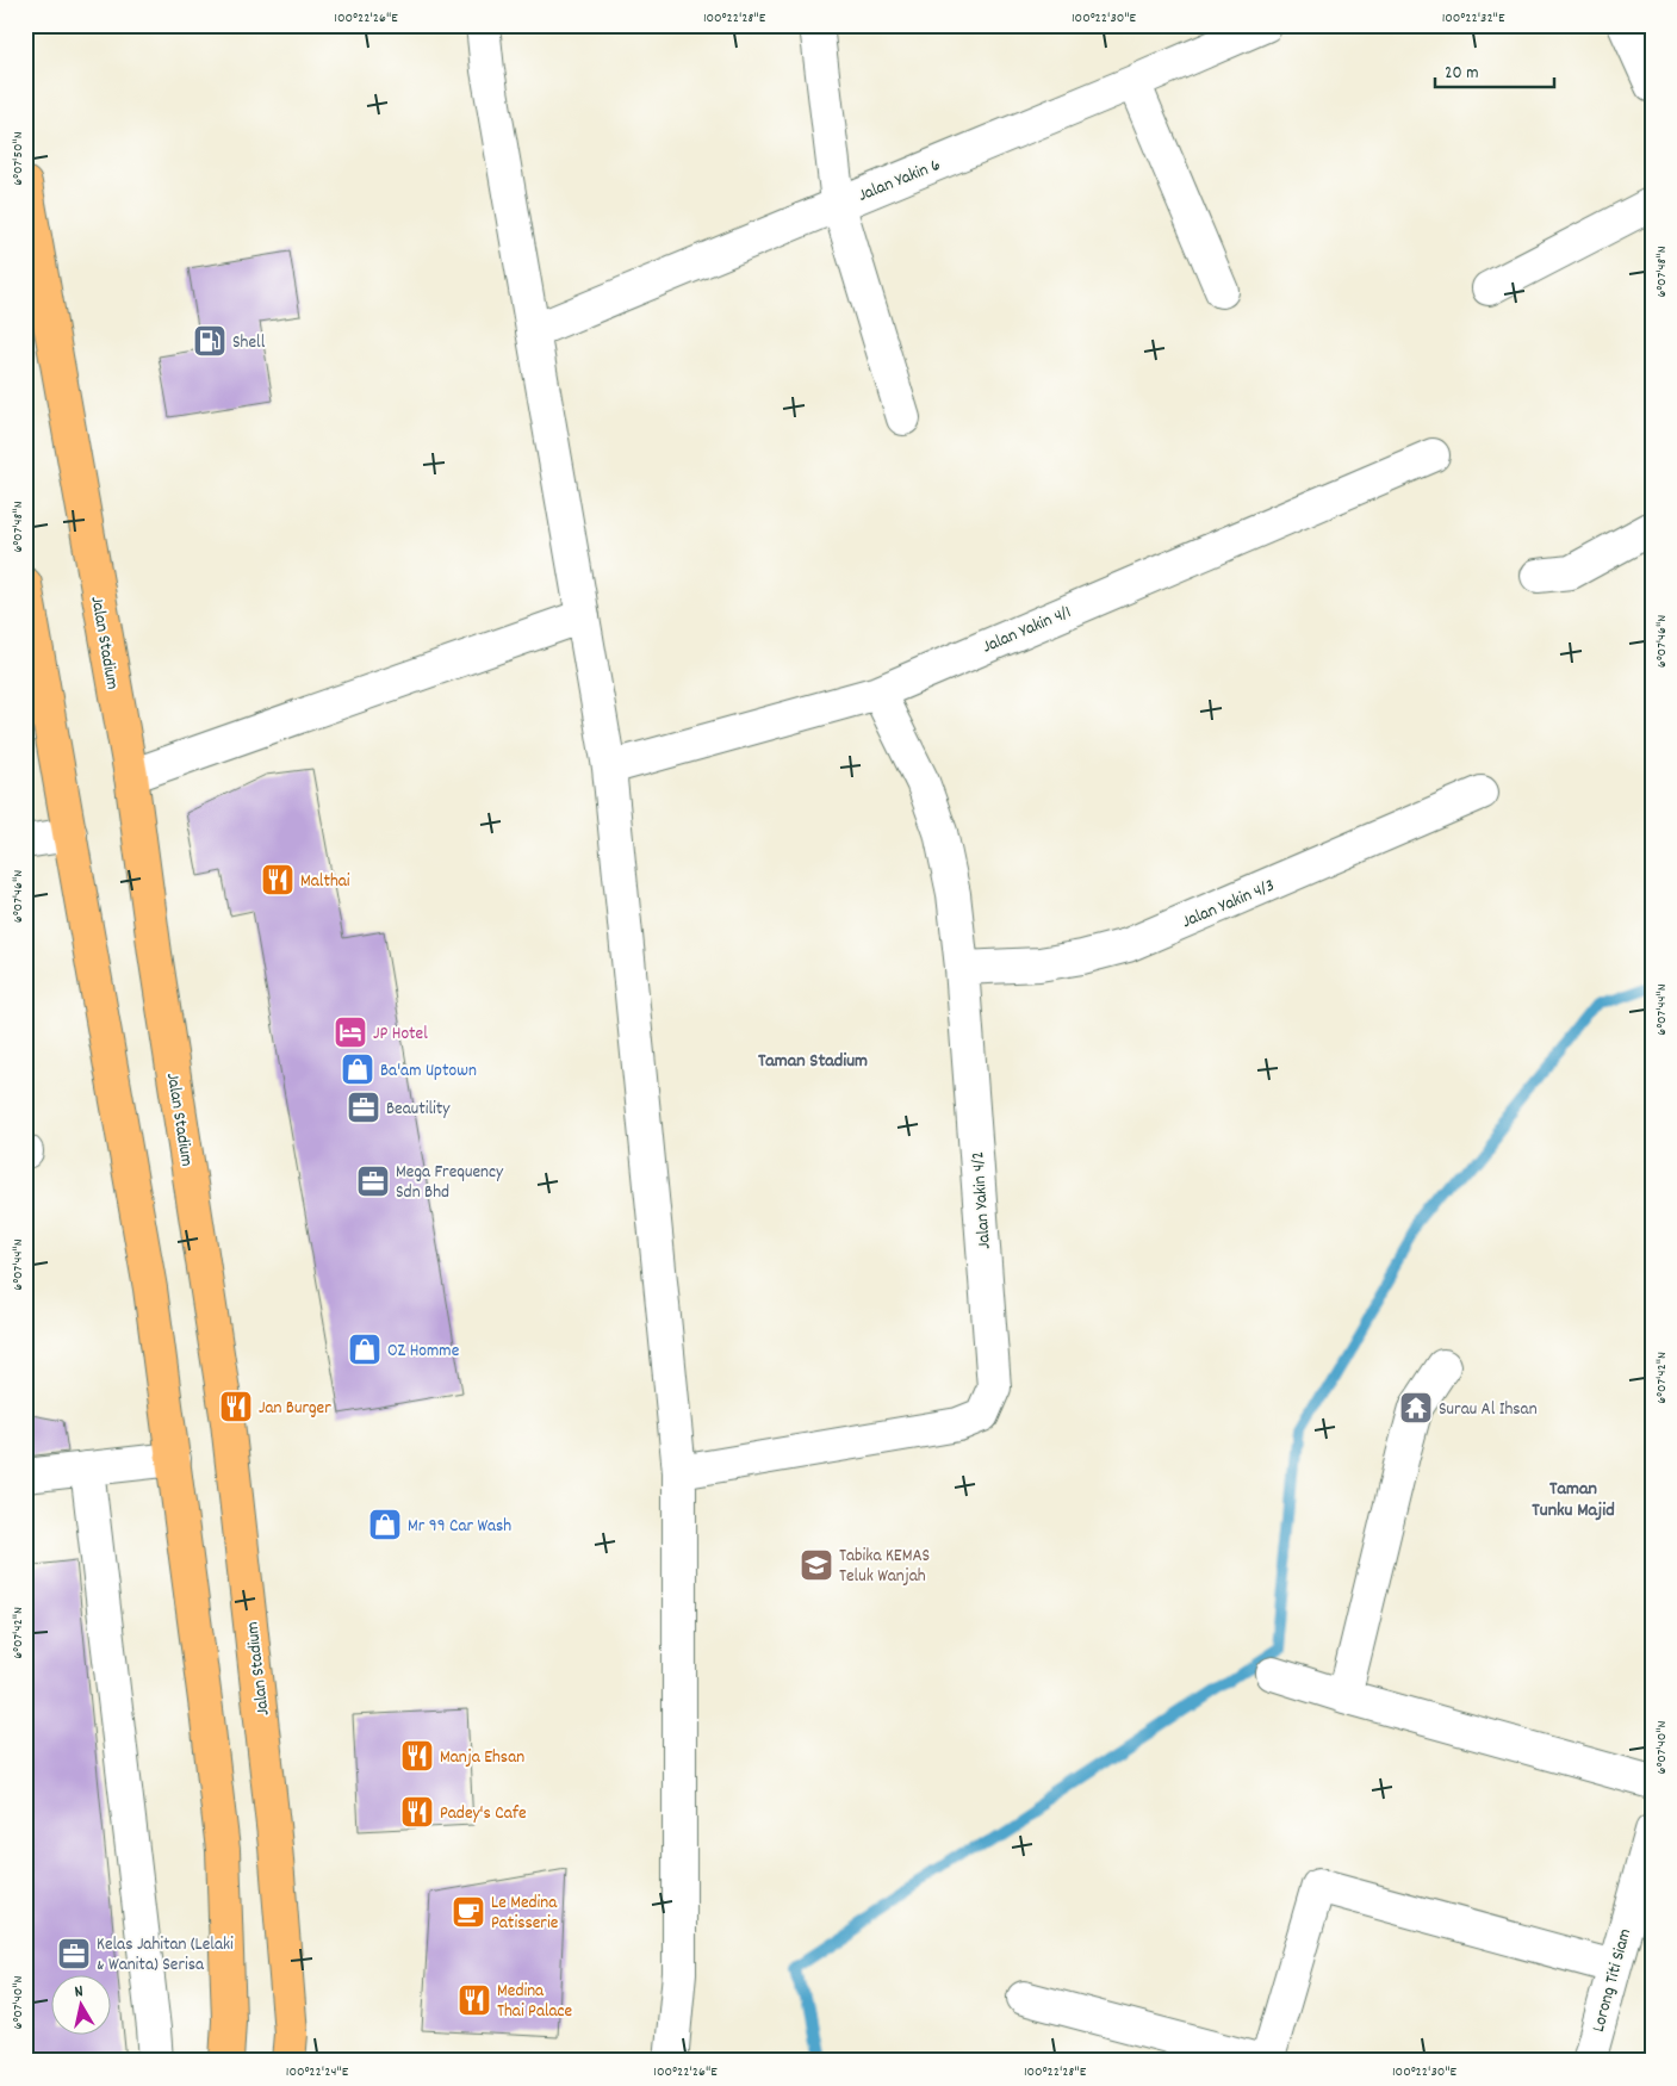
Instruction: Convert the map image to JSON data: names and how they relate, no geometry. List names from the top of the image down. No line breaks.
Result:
{"streets":{"main road":["Jalan Stadium"],"street":["Jalan Yakin 6","Jalan Yakin 4/1","Jalan Yakin 4/3","Jalan Yakin 4/2","Lorong Titi Siam"]},"crossings":[["Jalan Yakin 4/1","Jalan Yakin 4/2"],["Jalan Yakin 4/3","Jalan Yakin 4/2"]],"districts":["Taman Stadium","Taman Tunku Majid"],"places":{"fuel station":["Shell"],"restaurant":["Malthai","Jan Burger","Manja Ehsan","Padey's Cafe","Medina Thai Palace"],"hotel":["JP Hotel"],"shop":["Ba'am Uptown","OZ Homme","Mr 99 Car Wash"],"office":["Beautility","Mega Frequency Sdn Bhd","Kelas Jahitan (Lelaki & Wanita) Serisa"],"temple":["Surau Al Ihsan"],"school or university":["Tabika KEMAS Teluk Wanjah"],"cafe":["Le Medina Patisserie"]},"scale_bar":"20 m","north":"top","coordinates":["100°22'26\"E","100°22'28\"E","100°22'30\"E","100°22'32\"E","6°07'50\"N","6°07'48\"N","6°07'46\"N","6°07'44\"N","6°07'42\"N","6°07'40\"N","100°22'24\"E"]}
